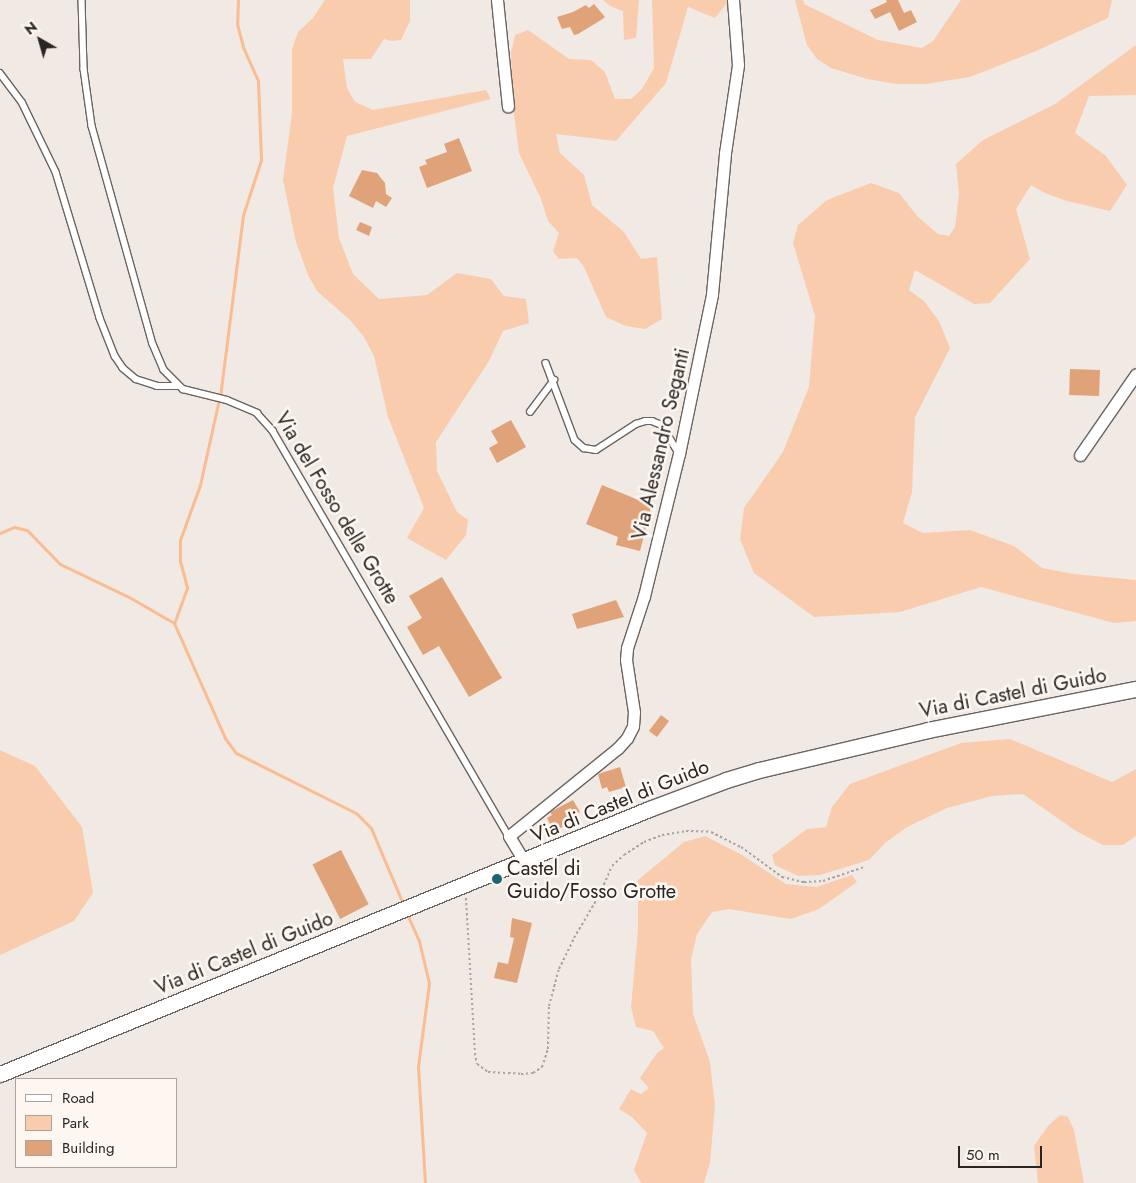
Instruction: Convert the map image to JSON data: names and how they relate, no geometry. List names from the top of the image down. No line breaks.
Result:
{"streets":{"street":["Via Alessandro Seganti","Via del Fosso delle Grotte","Via di Castel di Guido"]},"crossings":[["Via Alessandro Seganti","Via del Fosso delle Grotte"],["Via del Fosso delle Grotte","Via di Castel di Guido"]],"places":["Castel di Guido/Fosso Grotte"],"legend":["Road","Park","Building"],"scale_bar":"50 m","north":"top left"}
